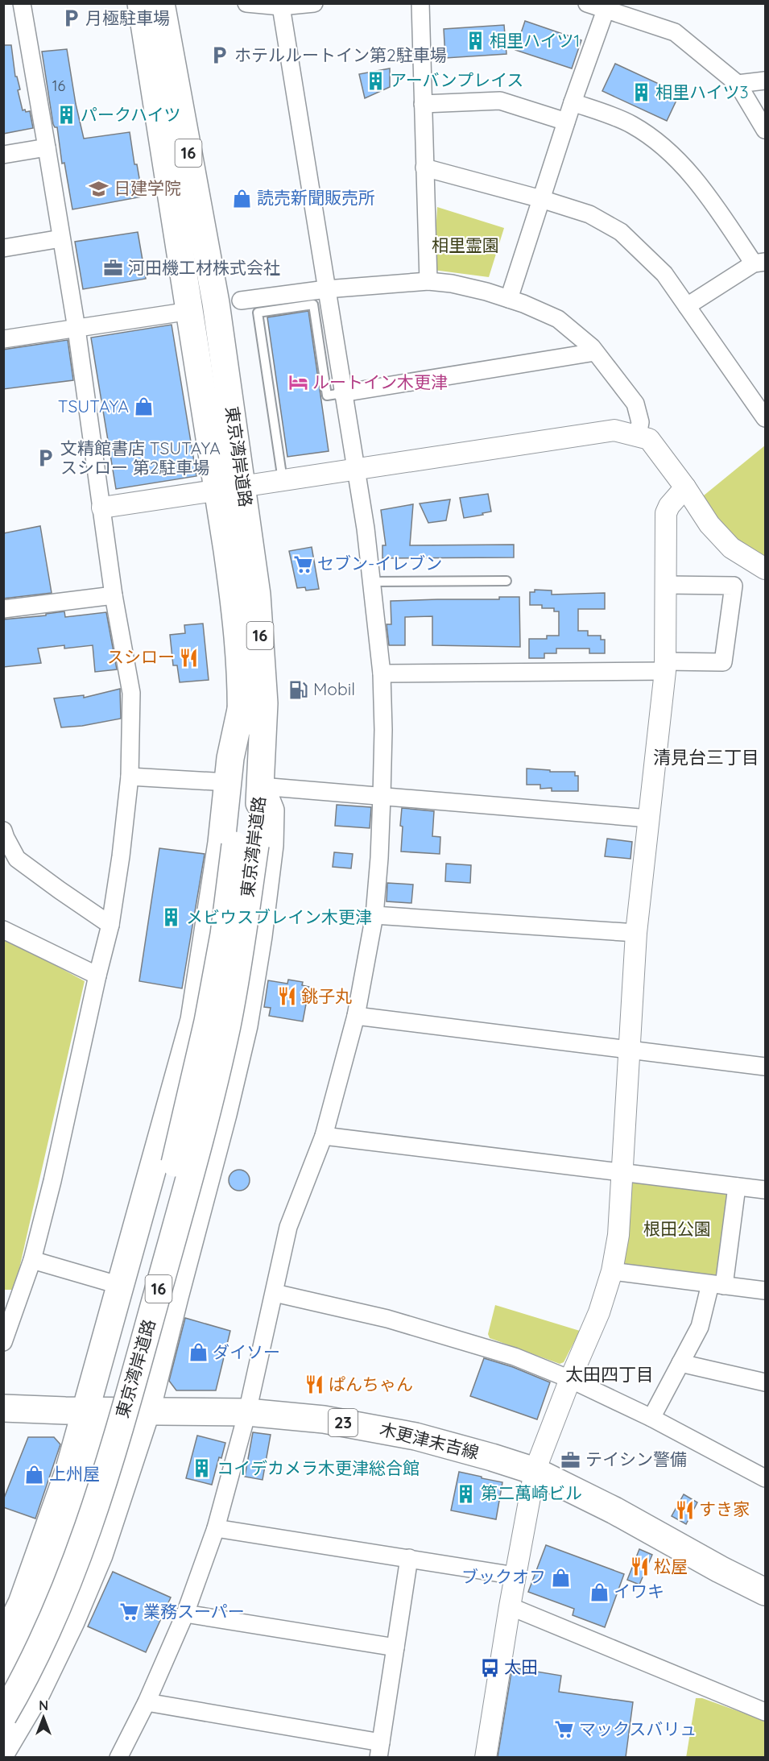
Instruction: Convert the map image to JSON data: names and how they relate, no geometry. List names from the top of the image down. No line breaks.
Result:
{"streets":{"main road":["16","東京湾岸道路","23","木更津末吉線"]},"crossings":[["16","東京湾岸道路"],["16","木更津末吉線"]],"districts":["清見台三丁目","太田四丁目"],"parks":["相里霊園","根田公園"],"places":{"parking":["月極駐車場","ホテルルートイン第2駐車場","文精館書店 TSUTAYA スシロー 第2駐車場"],"building":["相里ハイツ1","アーバンプレイス","相里ハイツ3","パークハイツ","メビウスブレイン木更津","コイデカメラ木更津総合館","第二萬崎ビル"],"school or university":["日建学院"],"shop":["読売新聞販売所","TSUTAYA","ダイソー","上州屋","ブックオフ","イワキ"],"office":["河田機工材株式会社","テイシン警備"],"hotel":["ルートイン木更津"],"supermarket":["セブン-イレブン","業務スーパー","マックスバリュ"],"restaurant":["スシロー","銚子丸","ぱんちゃん","すき家","松屋"],"fuel station":["Mobil"],"bus stop":["太田"]},"house_numbers":["16"],"north":"top"}
